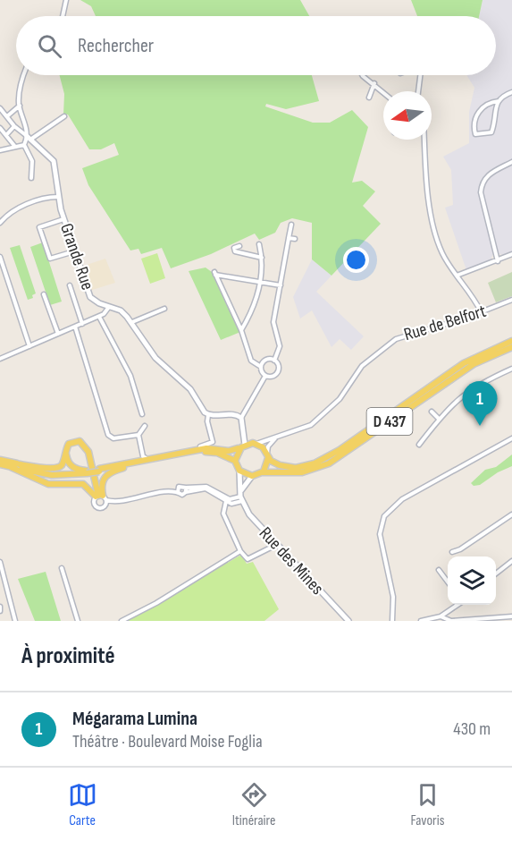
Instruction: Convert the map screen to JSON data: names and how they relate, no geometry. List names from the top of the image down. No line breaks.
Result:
{"streets":{"main road":["D 437"],"street":["Grande Rue","Rue de Belfort","Rue des Mines"]},"crossings":[["Rue de Belfort","D 437"]],"north":"left","page":{"search":"Rechercher","pins":"1","heading":"À proximité","list":[{"mark":"1","name":"Mégarama Lumina","note":"Théâtre · Boulevard Moise Foglia","value":"430 m"}],"nav":["Carte","Itinéraire","Favoris"]}}
